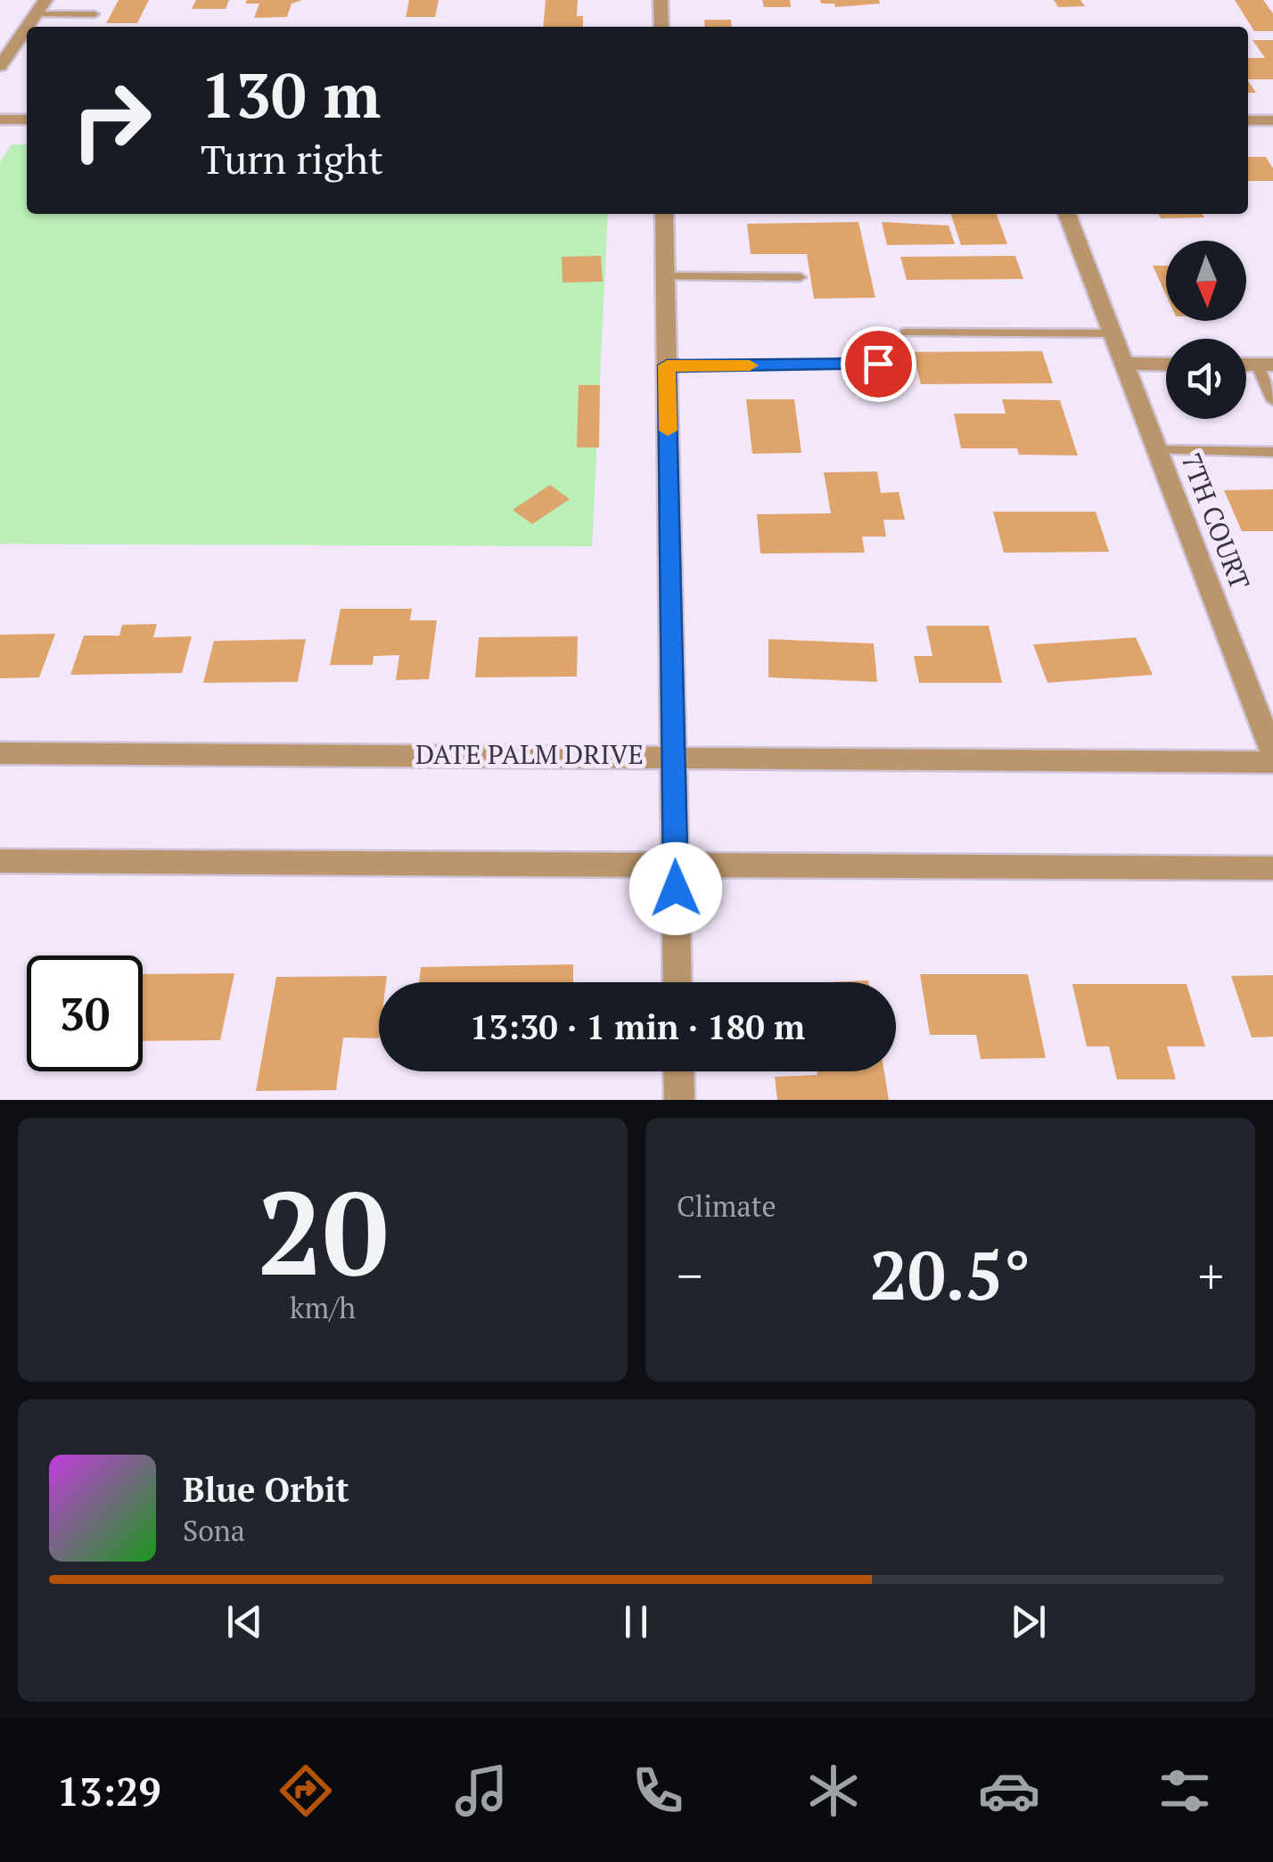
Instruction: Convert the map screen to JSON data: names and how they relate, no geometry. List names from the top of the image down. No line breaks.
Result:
{"streets":{"street":["7TH COURT","DATE PALM DRIVE"]},"north":"bottom","page":{"turn":["130 m","Turn right"],"limit":"30","trip":"13:30 · 1 min · 180 m","tile":[["20","km/h"],"Climate"],"heat":["−","20.5°","+"],"song":["Blue Orbit","Sona"],"tabs":"13:29"}}
